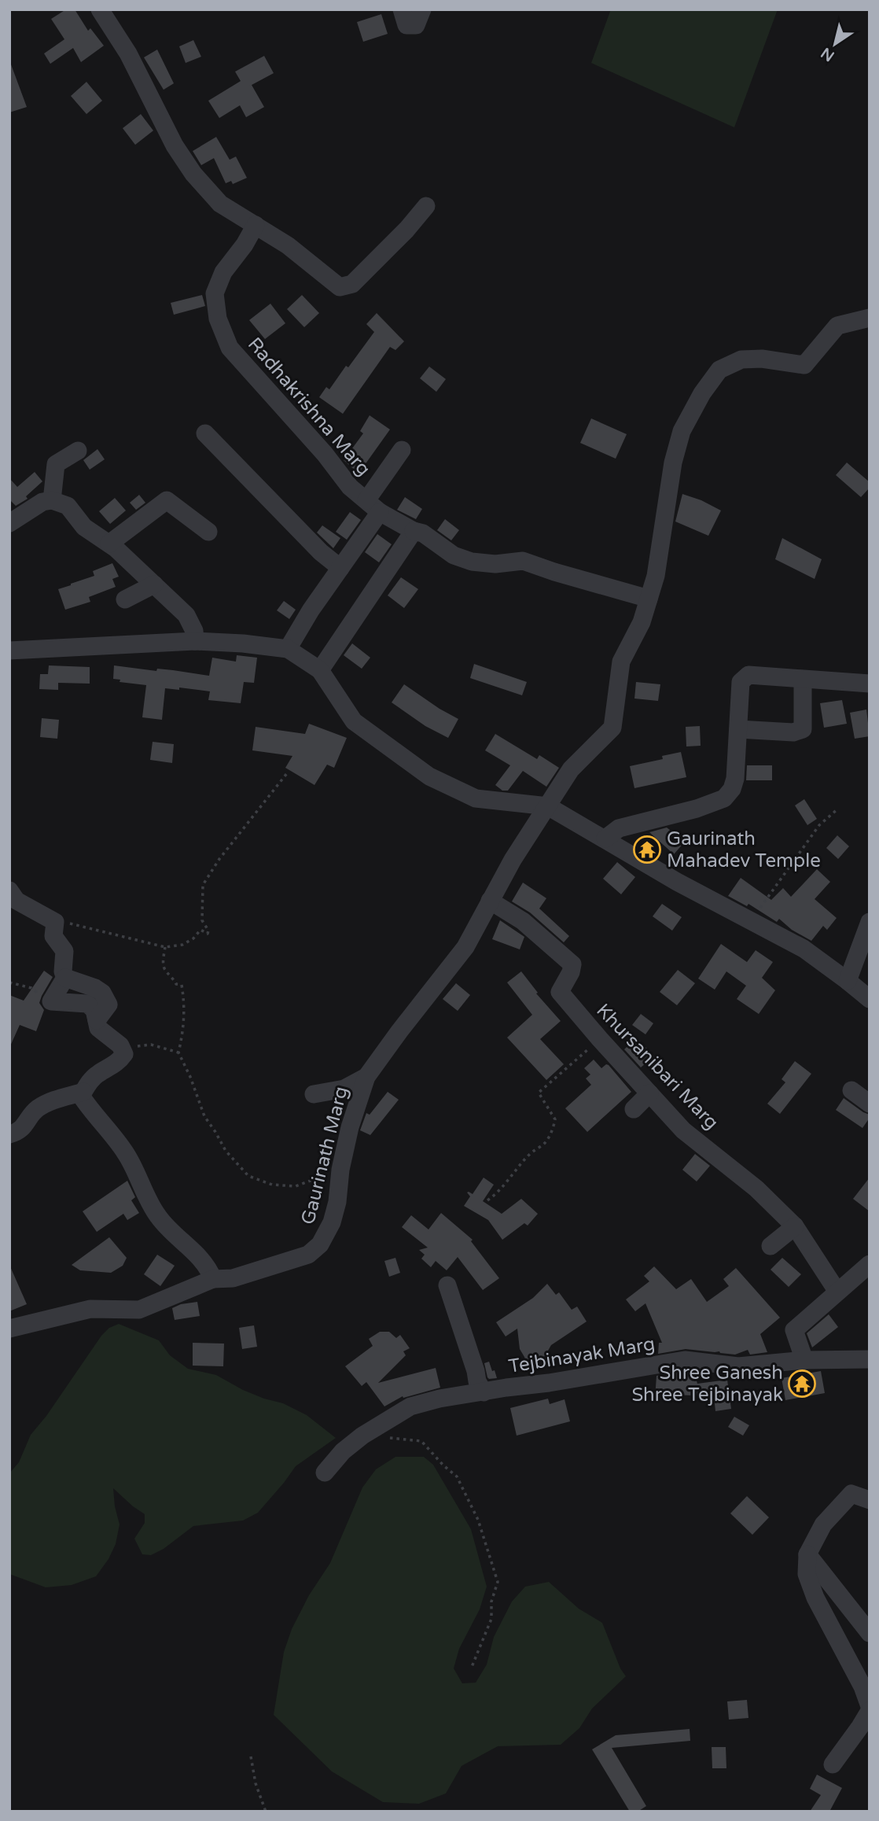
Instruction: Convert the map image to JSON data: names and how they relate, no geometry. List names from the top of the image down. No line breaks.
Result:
{"streets":{"street":["Radhakrishna Marg","Khursanibari Marg","Gaurinath Marg","Tejbinayak Marg"]},"crossings":[["Khursanibari Marg","Gaurinath Marg"]],"places":{"temple":["Gaurinath Mahadev Temple","Shree Ganesh Shree Tejbinayak"]},"north":"bottom left"}
